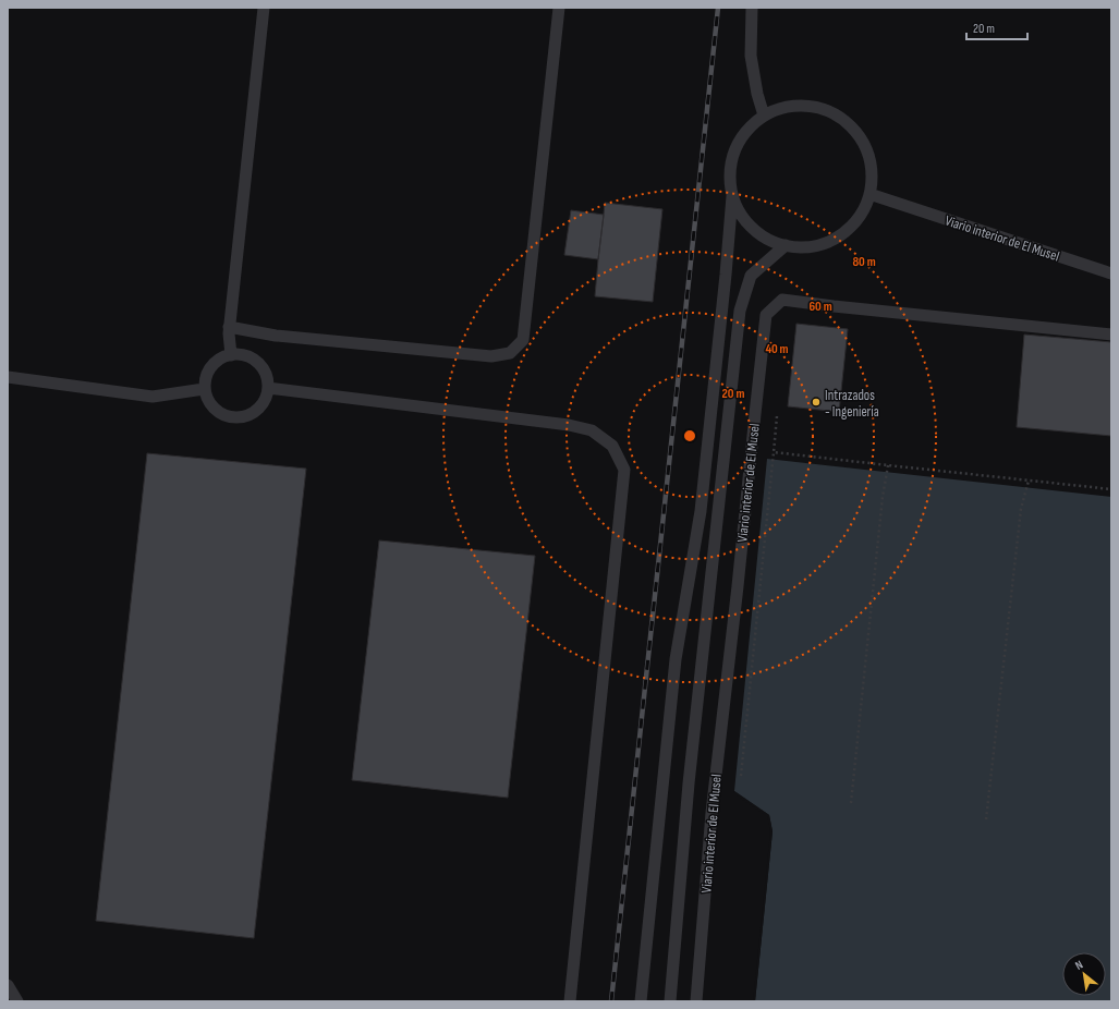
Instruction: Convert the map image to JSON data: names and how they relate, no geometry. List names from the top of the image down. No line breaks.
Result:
{"streets":{"lane":["Viario interior de El Musel"]},"places":["Intrazados - Ingeniería"],"scale_bar":"20 m","north":"top left","rings":["80 m","60 m","40 m","20 m"]}
